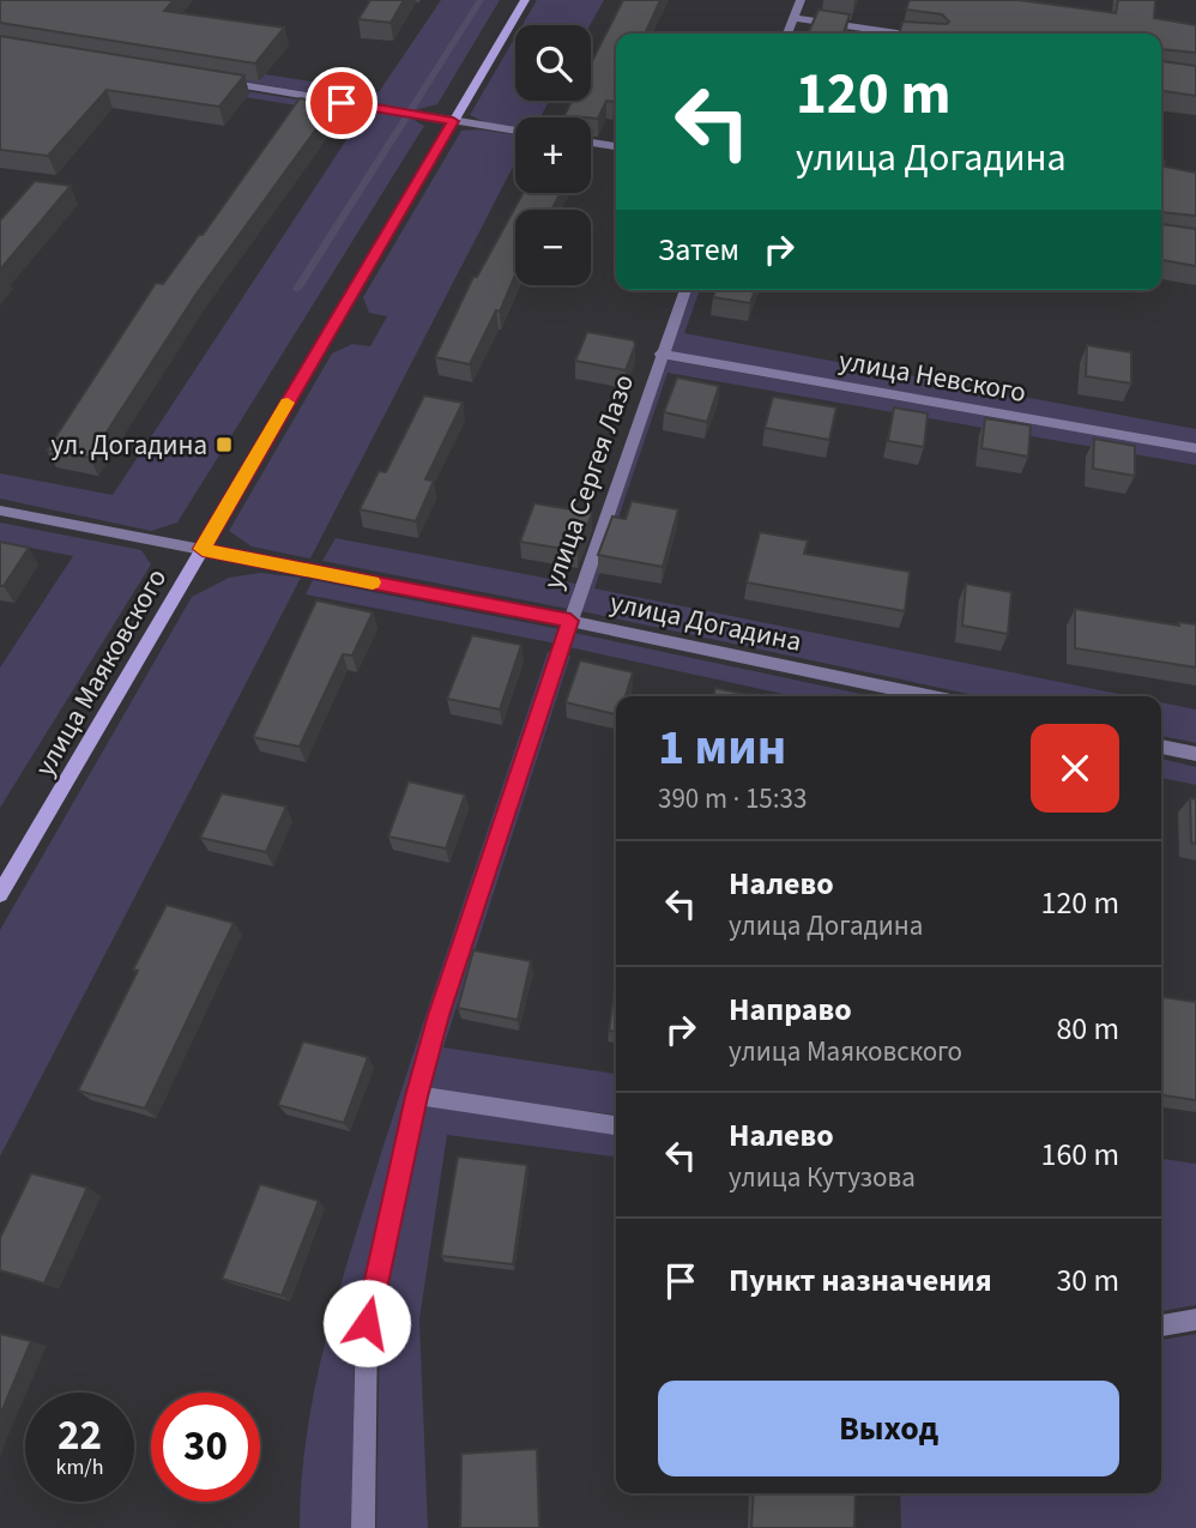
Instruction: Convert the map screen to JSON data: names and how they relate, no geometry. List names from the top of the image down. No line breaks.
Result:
{"streets":{"main road":["улица Маяковского"],"street":["улица Невского","улица Сергея Лазо","улица Догадина"]},"crossings":[["улица Невского","улица Сергея Лазо"],["улица Сергея Лазо","улица Догадина"],["улица Догадина","улица Маяковского"]],"places":{"transit":["ул. Догадина"]},"page":{"map_buttons":["+","−"],"turn":["120 m","улица Догадина"],"then":"Затем","heading":["1 мин","390 m · 15:33"],"list":[{"name":"Налево","note":"улица Догадина","value":"120 m"},{"name":"Направо","note":"улица Маяковского","value":"80 m"},{"name":"Налево","note":"улица Кутузова","value":"160 m"},{"name":"Пункт назначения","value":"30 m"}],"buttons":"Выход","speed":"22 km/h","limit":"30"}}
